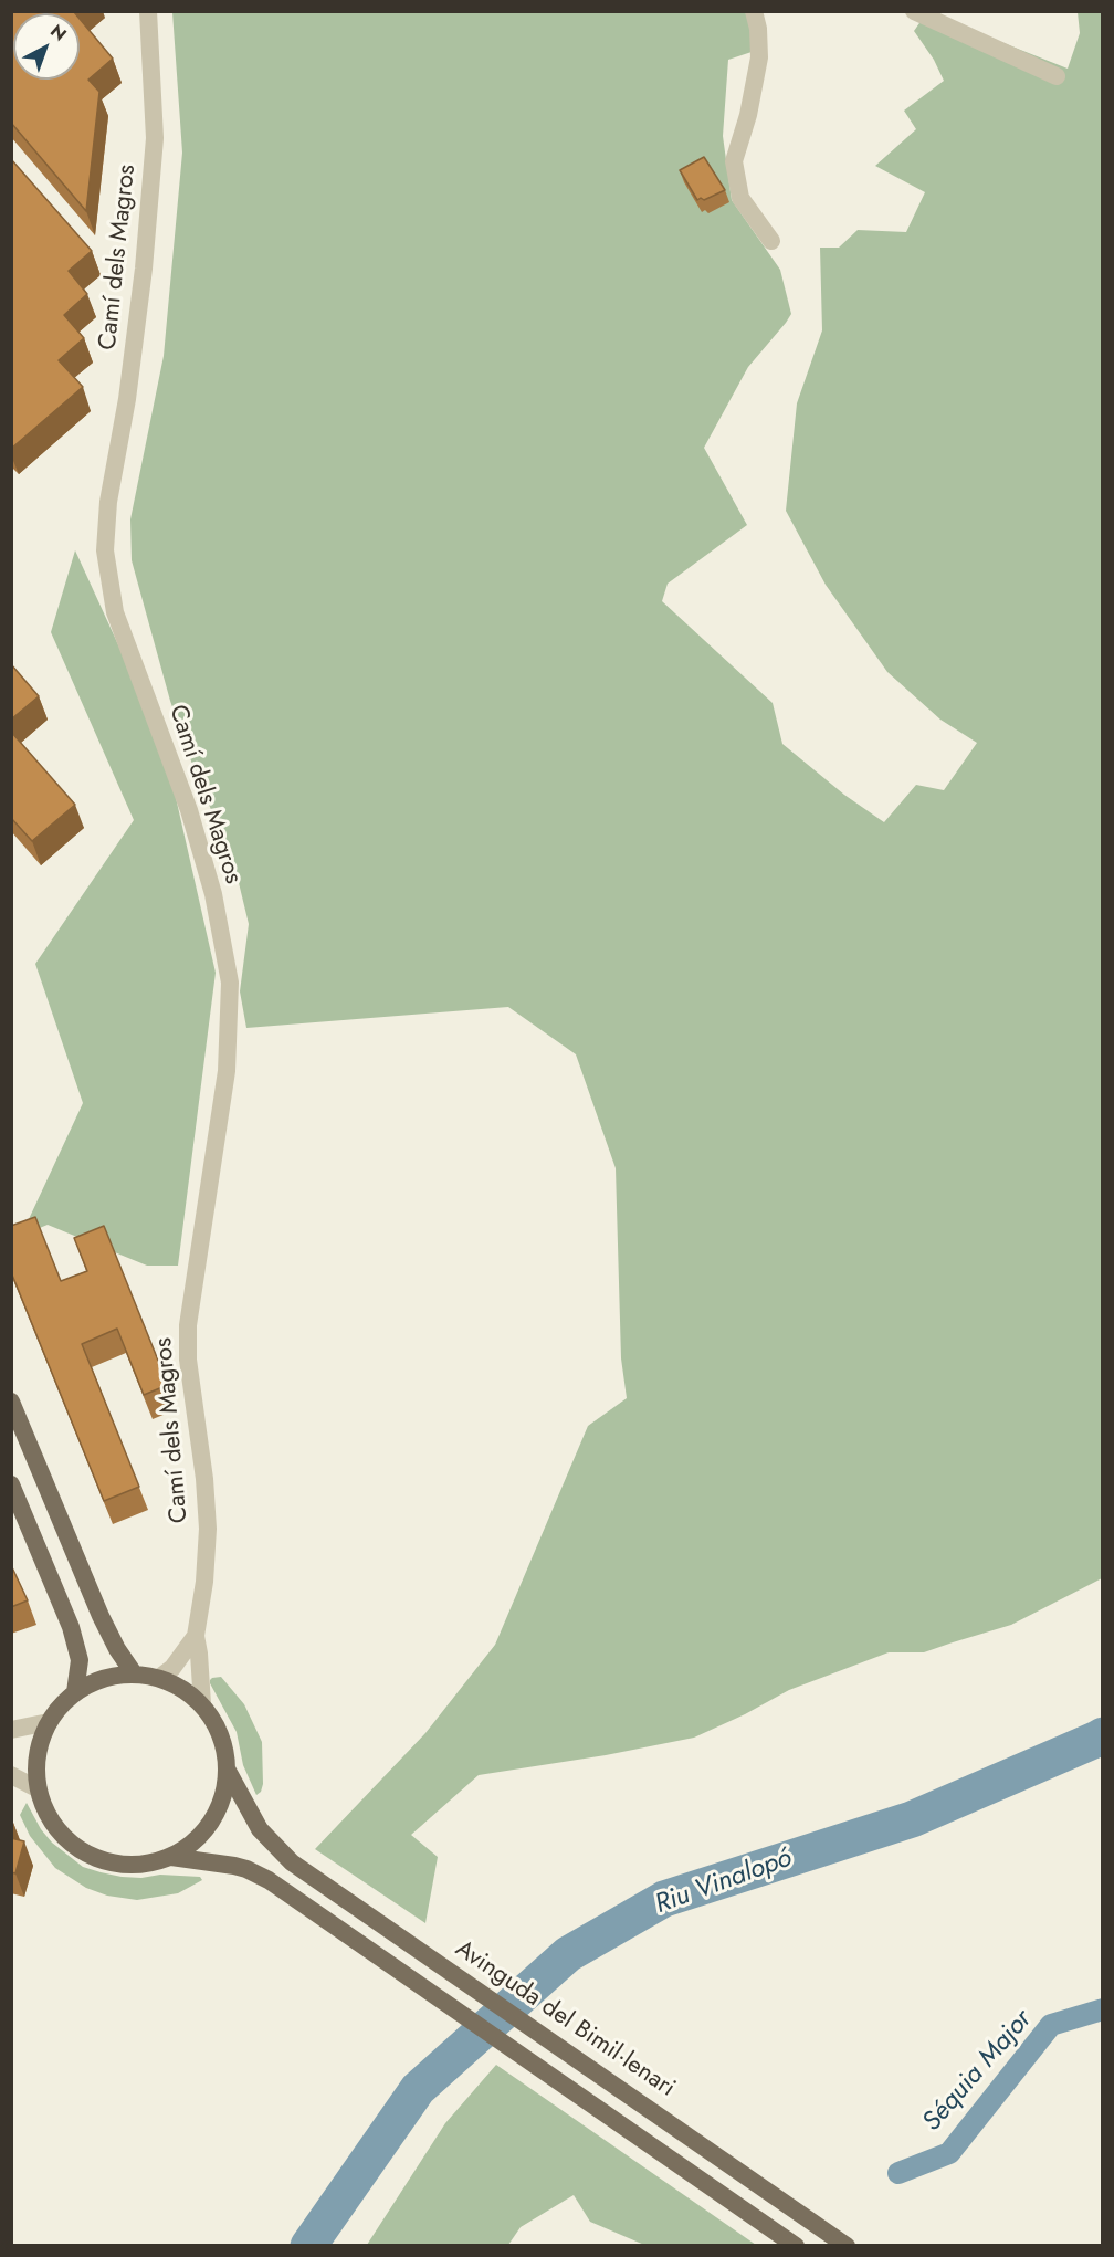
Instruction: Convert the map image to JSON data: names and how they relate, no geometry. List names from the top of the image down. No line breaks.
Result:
{"streets":{"main road":["Avinguda del Bimil·lenari"],"street":["Camí dels Magros"]},"crossings":[["Camí dels Magros","Avinguda del Bimil·lenari"]],"water":["Riu Vinalopó","Séquia Major"],"north":"top right"}
